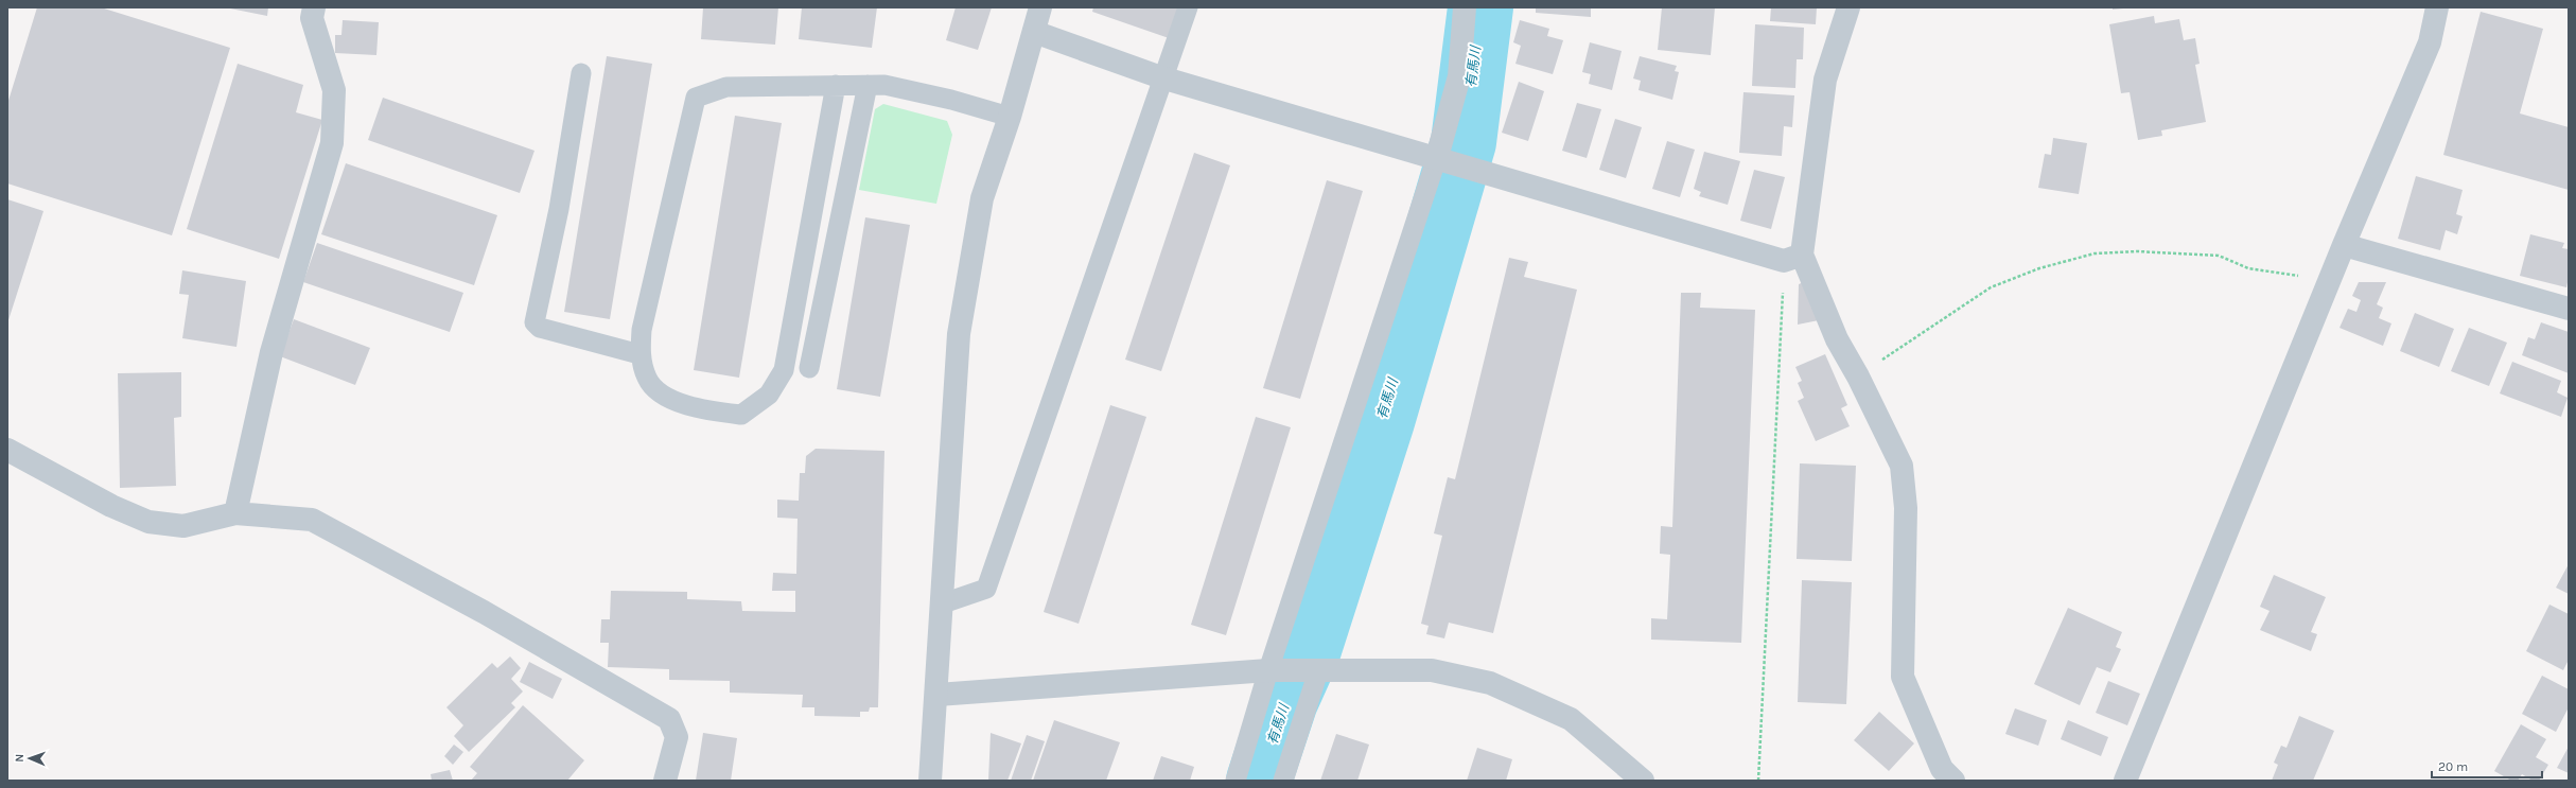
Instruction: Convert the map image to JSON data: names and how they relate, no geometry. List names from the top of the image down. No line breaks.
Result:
{"water":["有馬川"],"scale_bar":"20 m","north":"left"}
